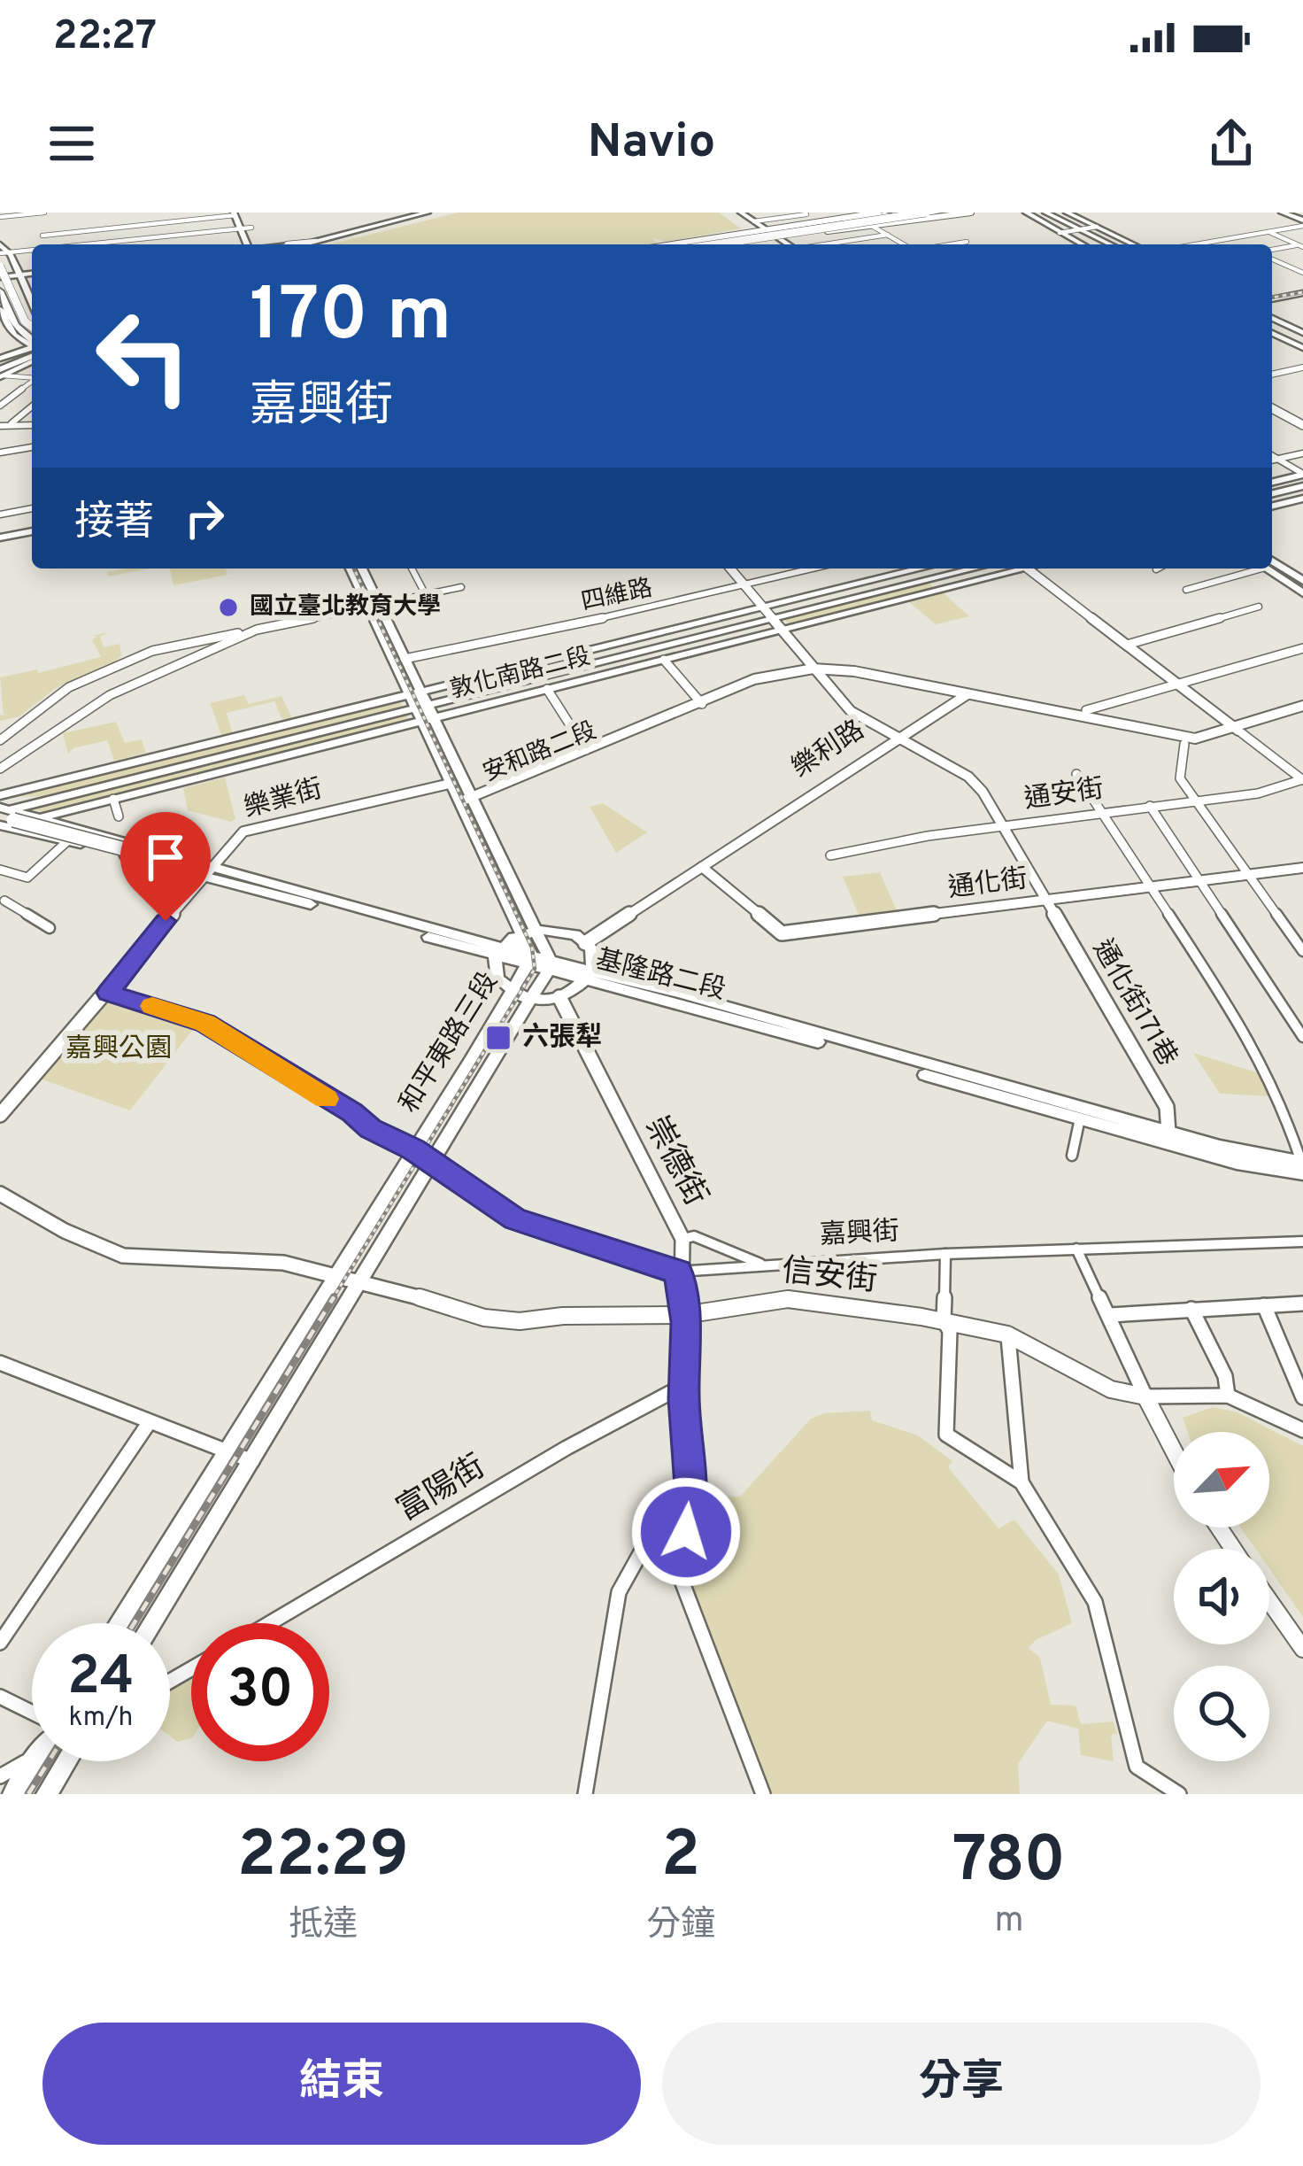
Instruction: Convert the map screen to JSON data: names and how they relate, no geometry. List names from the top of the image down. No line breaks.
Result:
{"streets":{"main road":["敦化南路二段","基隆路二段","和平東路三段"],"street":["四維路","樂利路","安和路二段","通安街","樂業街","通化街","通化街171巷","崇德街","嘉興街","信安街","富陽街"]},"crossings":[["四維路","通化街171巷"],["四維路","和平東路三段"],["敦化南路二段","基隆路二段"],["敦化南路二段","通化街171巷"],["敦化南路二段","和平東路三段"],["樂利路","通化街"],["樂利路","通化街171巷"],["安和路二段","通化街171巷"],["安和路二段","和平東路三段"],["通安街","通化街171巷"],["樂業街","基隆路二段"],["樂業街","和平東路三段"],["樂業街","嘉興街"],["通化街","通化街171巷"],["基隆路二段","通化街171巷"],["基隆路二段","和平東路三段"],["和平東路三段","嘉興街"],["和平東路三段","信安街"],["崇德街","嘉興街"],["崇德街","信安街"],["崇德街","富陽街"]],"parks":["嘉興公園"],"places":{"other":["國立臺北教育大學"],"transit":["六張犁"]},"north":"top right","page":{"status":"22:27","header":"Navio","turn":["170 m","嘉興街"],"then":"接著","speed":"24 km/h","limit":"30","eta":["22:29","抵達","2","分鐘","780","m"],"buttons":["結束","分享"]}}
